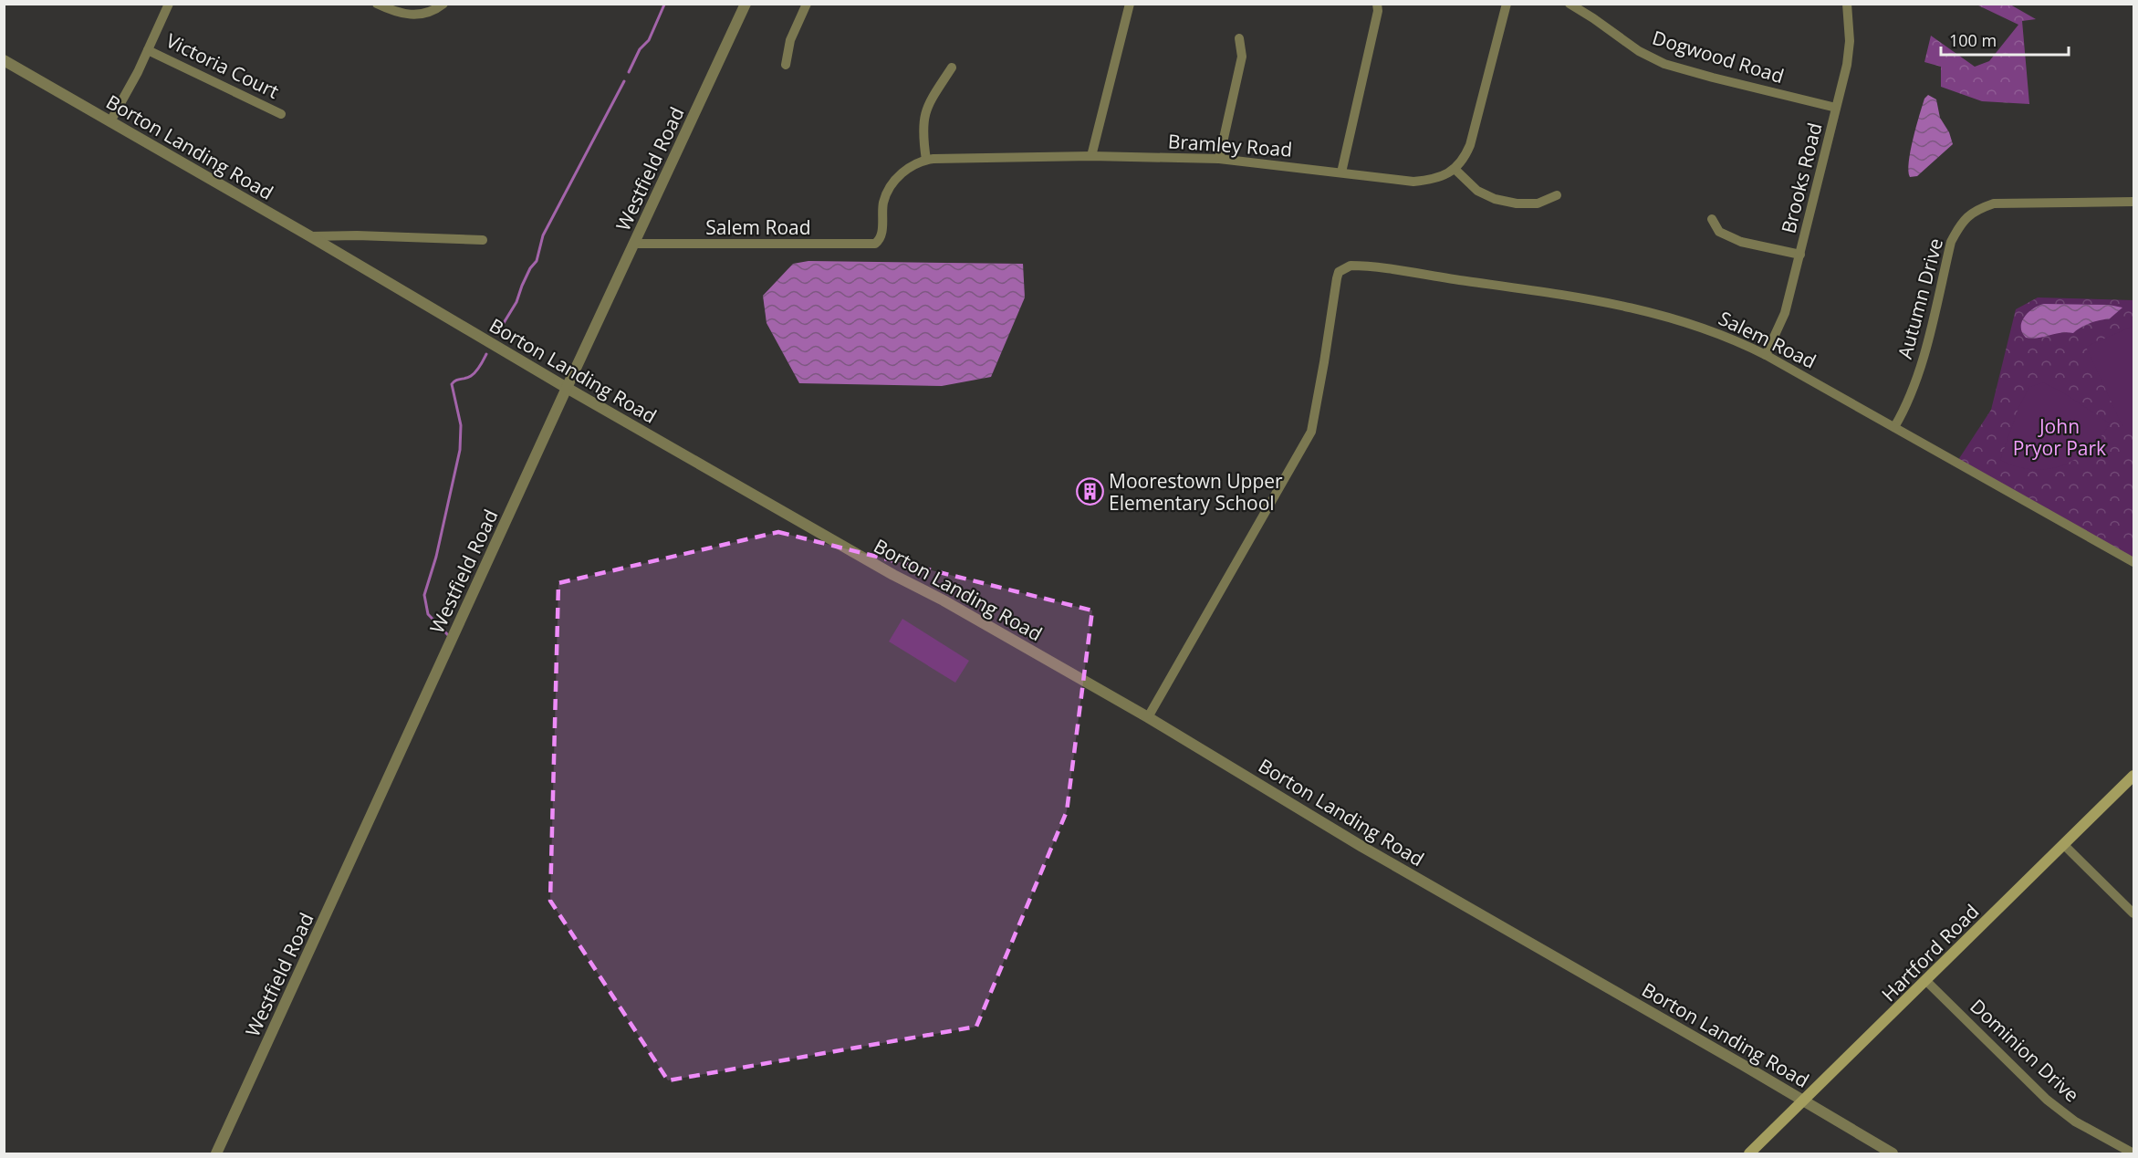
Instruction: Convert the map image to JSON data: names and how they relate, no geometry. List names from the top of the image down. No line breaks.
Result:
{"streets":{"main road":["Hartford Road"],"street":["Dogwood Road","Victoria Court","Bramley Road","Borton Landing Road","Westfield Road","Brooks Road","Salem Road","Autumn Drive","Dominion Drive"]},"crossings":[["Dogwood Road","Brooks Road"],["Bramley Road","Salem Road"],["Borton Landing Road","Westfield Road"],["Borton Landing Road","Salem Road"],["Borton Landing Road","Hartford Road"],["Westfield Road","Salem Road"],["Brooks Road","Salem Road"],["Salem Road","Autumn Drive"],["Hartford Road","Dominion Drive"]],"parks":["John Pryor Park"],"places":{"building":["Moorestown Upper Elementary School"]},"scale_bar":"100 m"}
